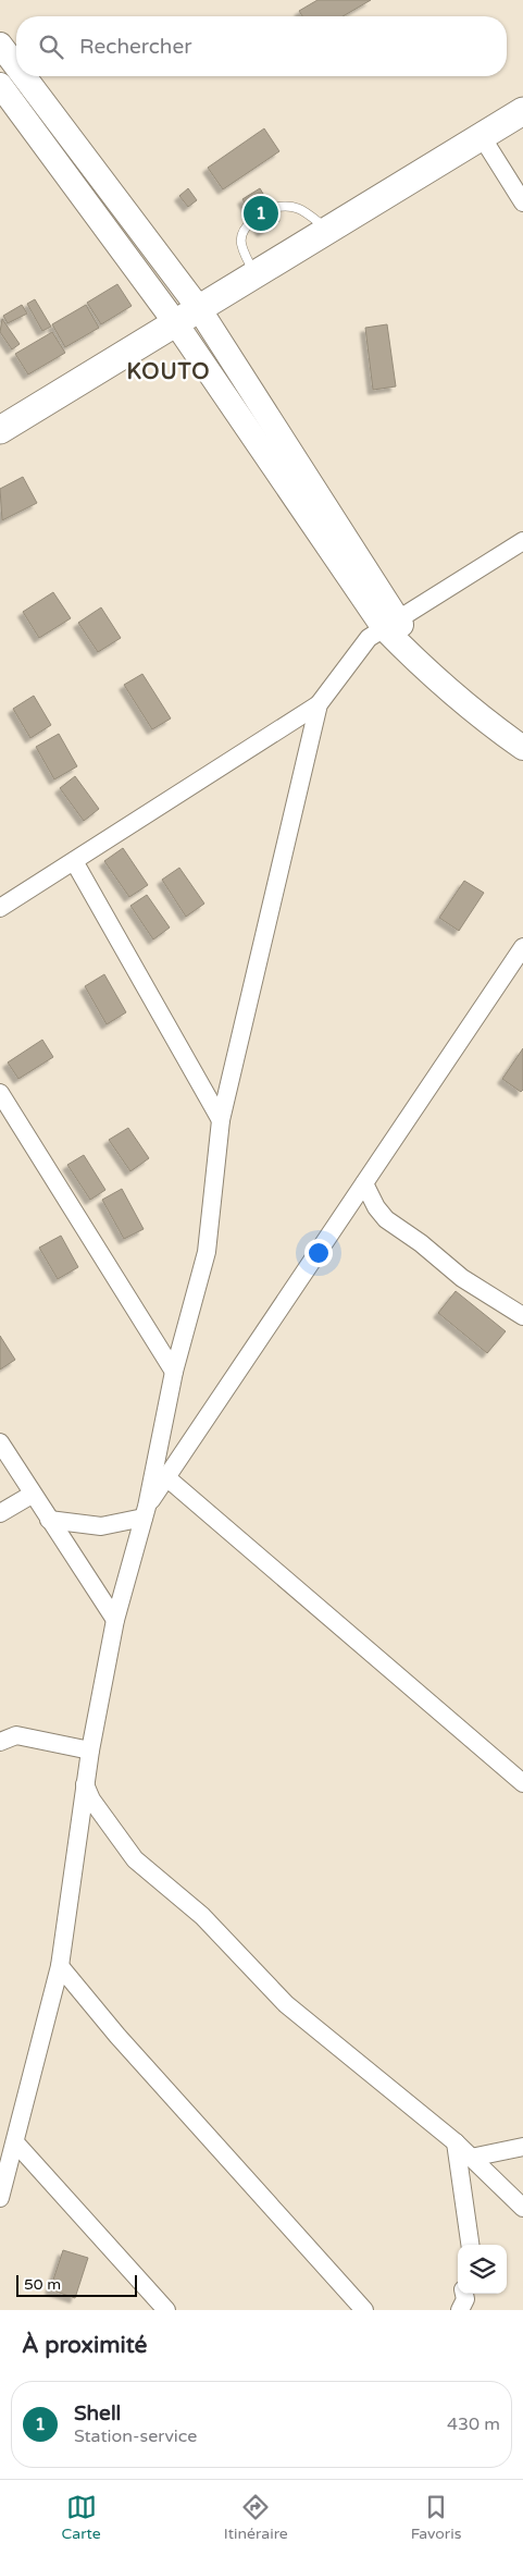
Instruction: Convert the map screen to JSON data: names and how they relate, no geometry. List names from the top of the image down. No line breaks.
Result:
{"districts":["KOUTO"],"scale_bar":"50 m","page":{"search":"Rechercher","pins":"1","scale":"50 m","heading":"À proximité","list":[{"mark":"1","name":"Shell","note":"Station-service","value":"430 m"}],"nav":["Carte","Itinéraire","Favoris"]}}
